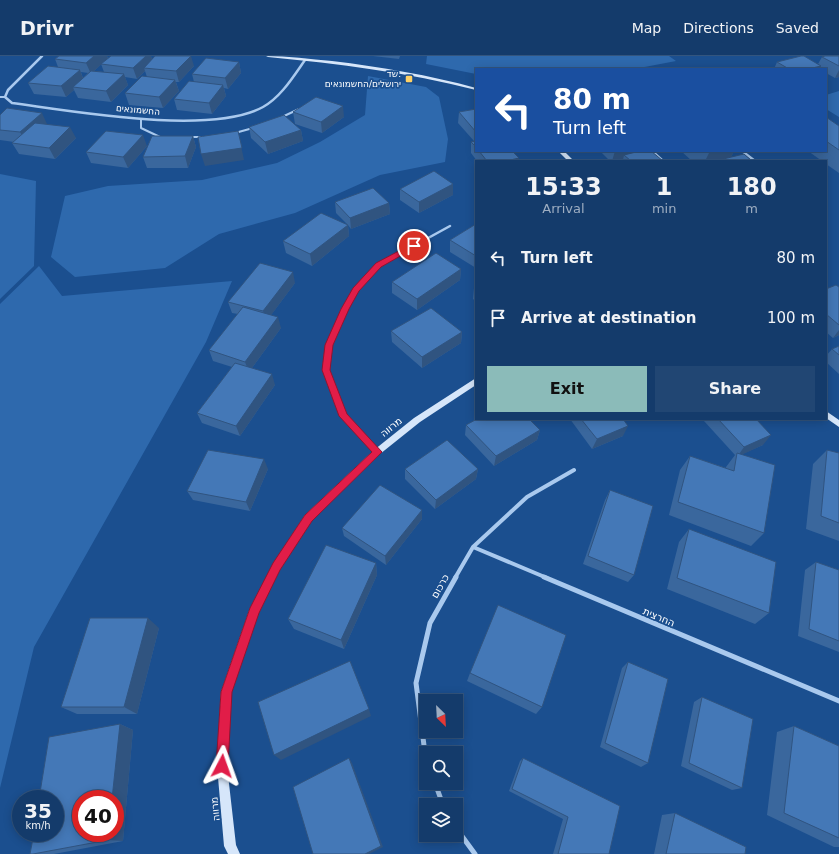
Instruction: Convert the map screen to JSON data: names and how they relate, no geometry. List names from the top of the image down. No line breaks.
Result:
{"streets":{"street":["החשמונאים","מרווה","כרכום","החרצית"]},"crossings":[["כרכום","החרצית"]],"places":{"transit":["שד. ירושלים/החשמונאים"]},"north":"bottom right","page":{"header":"Drivr","nav":["Map","Directions","Saved"],"turn":["80 m","Turn left"],"eta":["15:33","Arrival","1","min","180","m"],"list":[{"name":"Turn left","value":"80 m"},{"name":"Arrive at destination","value":"100 m"}],"buttons":["Exit","Share"],"speed":"35 km/h","limit":"40"}}
